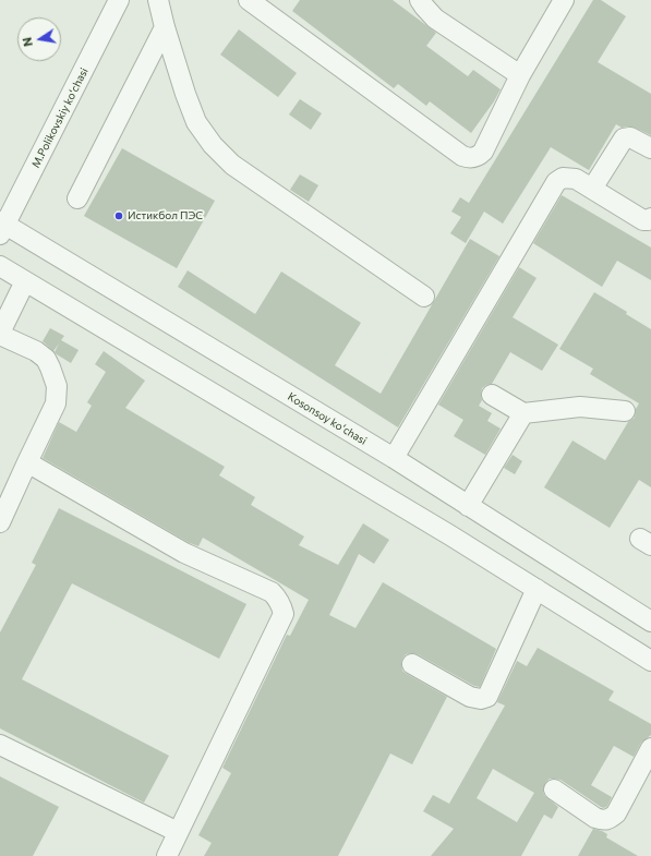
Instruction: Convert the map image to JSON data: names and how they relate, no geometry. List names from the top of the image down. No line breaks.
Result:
{"streets":{"street":["M.Polikovskiy koʻchasi","Kosonsoy koʻchasi"]},"crossings":[["M.Polikovskiy koʻchasi","Kosonsoy koʻchasi"]],"places":["Истикбол ПЭС"],"north":"left"}
